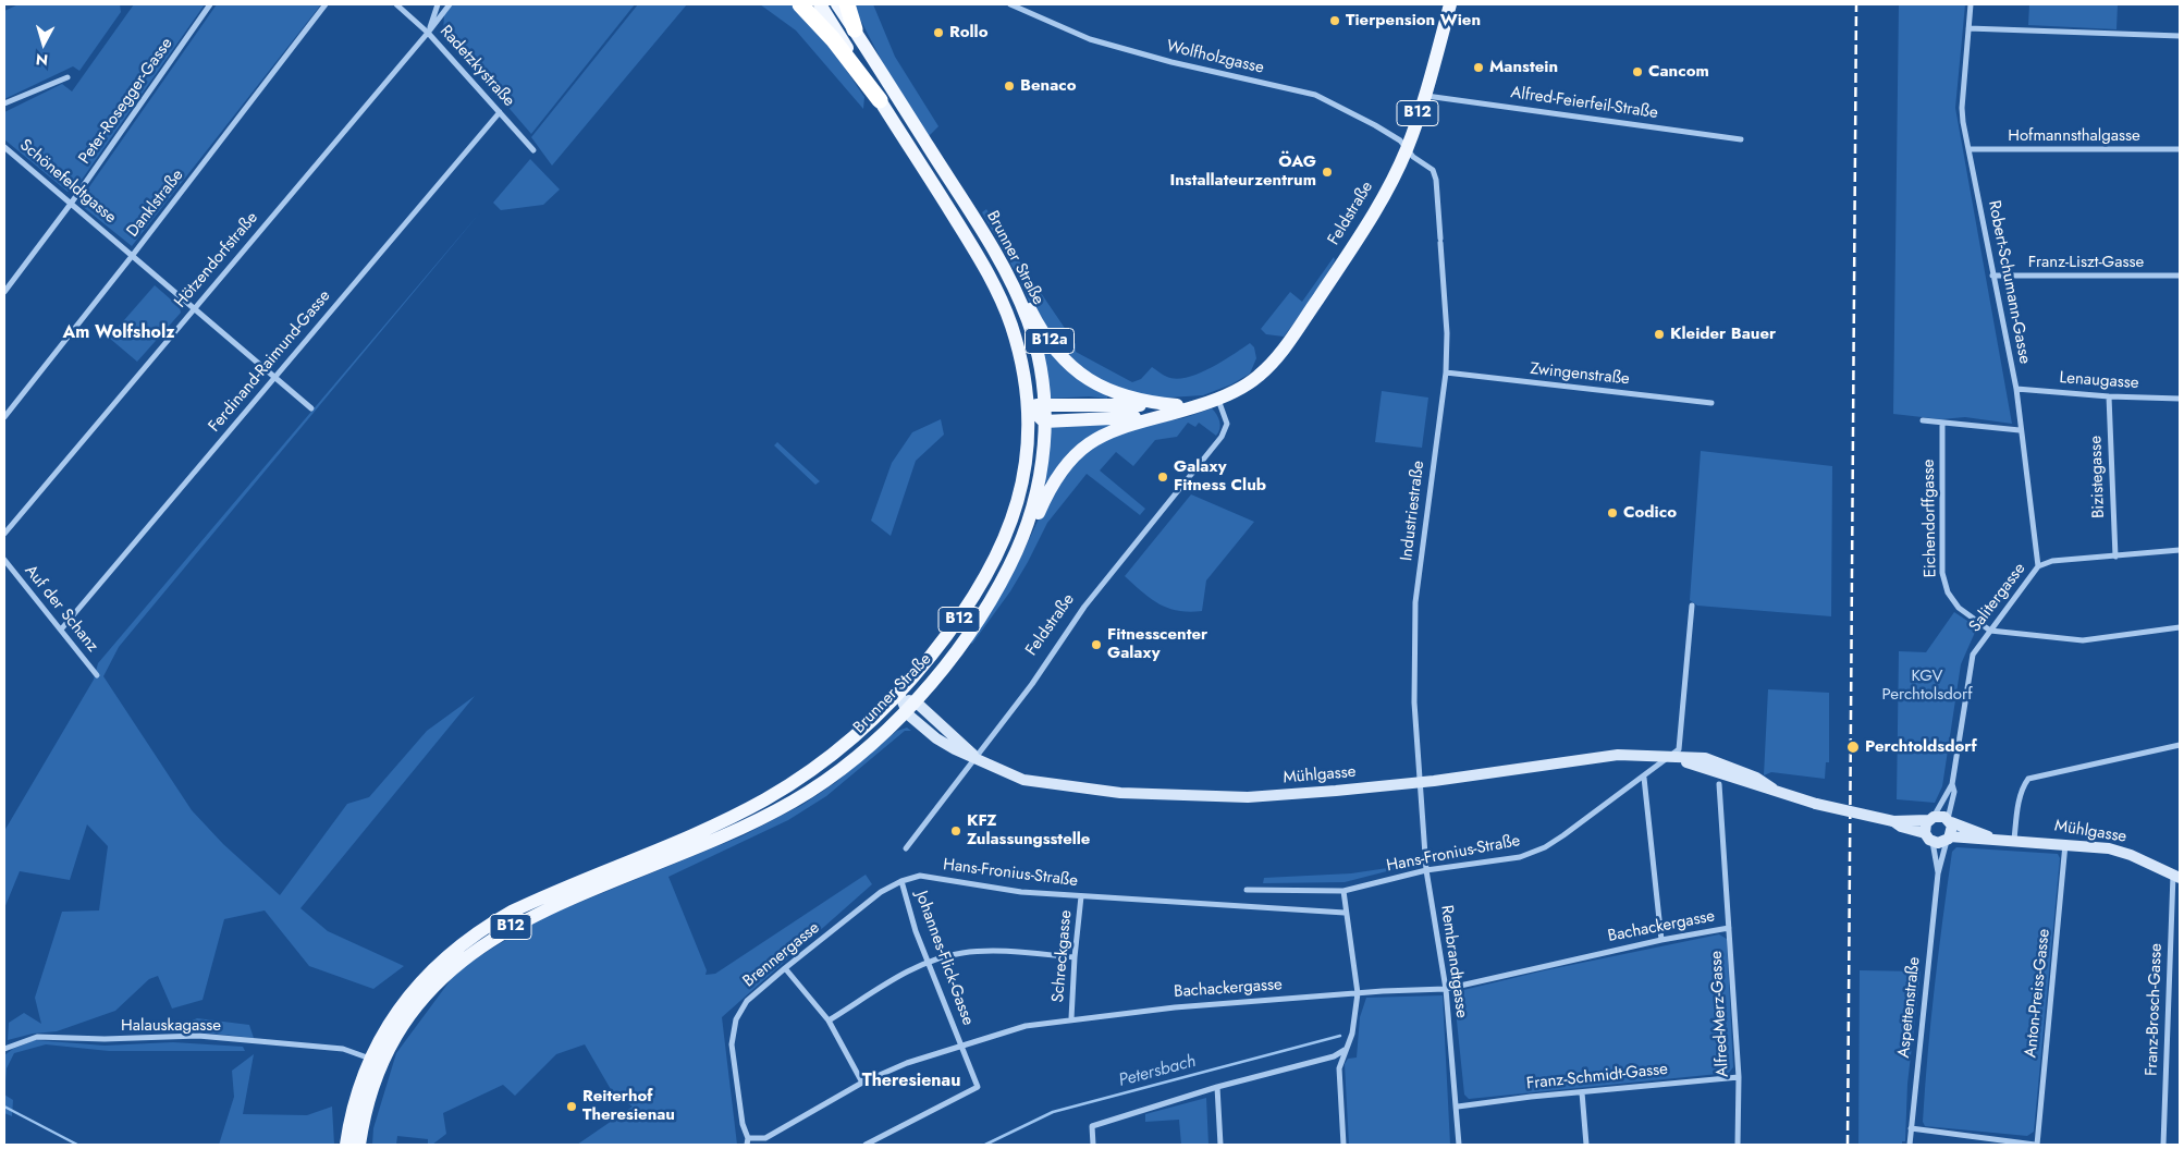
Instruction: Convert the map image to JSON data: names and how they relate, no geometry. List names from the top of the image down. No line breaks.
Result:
{"streets":{"main road":["B12","Feldstraße","Brunner Straße","B12a"],"street":["Wolfholzgasse","Radetzkystraße","Peter-Rosegger-Gasse","Alfred-Feierfeil-Straße","Hofmannsthalgasse","Schönefeldtgasse","Danklstraße","Hötzendorfstraße","Franz-Liszt-Gasse","Robert-Schumann-Gasse","Ferdinand-Raimund-Gasse","Zwingenstraße","Lenaugasse","Bizistegasse","Industriestraße","Eichendorffgasse","Salitergasse","Auf der Schanz","Mühlgasse","Hans-Fronius-Straße","Bachackergasse","Brennergasse","Schreckgasse","Johannes-Flick-Gasse","Rembrandtgasse","Anton-Preiss-Gasse","Aspettenstraße","Franz-Brosch-Gasse","Alfred-Merz-Gasse","Halauskagasse","Franz-Schmidt-Gasse"]},"crossings":[["Wolfholzgasse","Feldstraße"],["Wolfholzgasse","Industriestraße"],["Radetzkystraße","Hötzendorfstraße"],["Radetzkystraße","Ferdinand-Raimund-Gasse"],["Peter-Rosegger-Gasse","Schönefeldtgasse"],["Alfred-Feierfeil-Straße","Feldstraße"],["Hofmannsthalgasse","Robert-Schumann-Gasse"],["Schönefeldtgasse","Danklstraße"],["Schönefeldtgasse","Hötzendorfstraße"],["Schönefeldtgasse","Ferdinand-Raimund-Gasse"],["Feldstraße","B12a"],["Feldstraße","Industriestraße"],["Feldstraße","Mühlgasse"],["Brunner Straße","B12a"],["Brunner Straße","Mühlgasse"],["Brunner Straße","Halauskagasse"],["Franz-Liszt-Gasse","Robert-Schumann-Gasse"],["Robert-Schumann-Gasse","Lenaugasse"],["Robert-Schumann-Gasse","Salitergasse"],["Ferdinand-Raimund-Gasse","Auf der Schanz"],["Zwingenstraße","Industriestraße"],["Lenaugasse","Bizistegasse"],["Bizistegasse","Salitergasse"],["Industriestraße","Mühlgasse"],["Industriestraße","Rembrandtgasse"],["Eichendorffgasse","Salitergasse"],["Salitergasse","Mühlgasse"],["Salitergasse","Aspettenstraße"],["Mühlgasse","Hans-Fronius-Straße"],["Mühlgasse","Rembrandtgasse"],["Mühlgasse","Anton-Preiss-Gasse"],["Mühlgasse","Aspettenstraße"],["Mühlgasse","Franz-Brosch-Gasse"],["Hans-Fronius-Straße","Brennergasse"],["Hans-Fronius-Straße","Schreckgasse"],["Hans-Fronius-Straße","Johannes-Flick-Gasse"],["Hans-Fronius-Straße","Rembrandtgasse"],["Bachackergasse","Schreckgasse"],["Bachackergasse","Johannes-Flick-Gasse"],["Bachackergasse","Rembrandtgasse"],["Bachackergasse","Alfred-Merz-Gasse"],["Brennergasse","Johannes-Flick-Gasse"],["Rembrandtgasse","Franz-Schmidt-Gasse"],["Alfred-Merz-Gasse","Franz-Schmidt-Gasse"]],"districts":["Am Wolfsholz","Theresienau"],"water":["Petersbach"],"parks":["KGV Perchtolsdorf"],"places":["Tierpension Wien","Rollo","Manstein","Cancom","Benaco","ÖAG Installateurzentrum","Kleider Bauer","Galaxy Fitness Club","Codico","Fitnesscenter Galaxy","Perchtoldsdorf","KFZ Zulassungsstelle","Reiterhof Theresienau"],"north":"bottom"}
